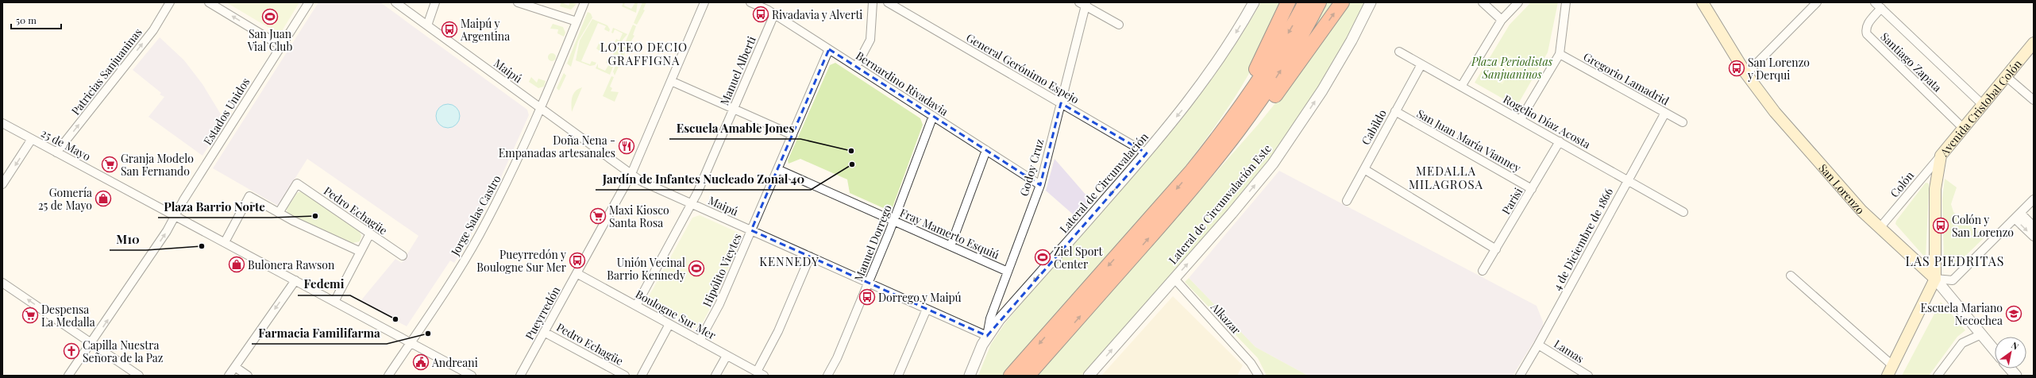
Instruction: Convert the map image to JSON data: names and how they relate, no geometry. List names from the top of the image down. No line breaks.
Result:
{"streets":{"main road":["Avenida Cristobal Colón","San Lorenzo"],"street":["Santiago Zapata","General Gerónimo Espejo","Maipú","Manuel Alberti","Patricias Sanjuaninas","Gregorio Lamadrid","Bernardino Rivadavia","Estados Unidos","Rogelio Díaz Acosta","Cabildo","San Juan María Vianney","25 de Mayo","Godoy Cruz","Lateral de Circunvalación","Colón","Parisi","Lateral de Circunvalación Este","Pedro Echagüe","Jorge Salas Castro","Fray Mamerto Esquiú","4 de Diciembre de 1866","Manuel Dorrego","Hipólito Vieytes","Pueyrredón","Boulogne Sur Mer","Alkazar","Lamas"]},"crossings":[["Santiago Zapata","Avenida Cristobal Colón"],["General Gerónimo Espejo","Godoy Cruz"],["General Gerónimo Espejo","Lateral de Circunvalación"],["Maipú","Manuel Alberti"],["Maipú","Godoy Cruz"],["Maipú","Lateral de Circunvalación"],["Maipú","Jorge Salas Castro"],["Maipú","Manuel Dorrego"],["Maipú","Hipólito Vieytes"],["Maipú","Pueyrredón"],["Manuel Alberti","Bernardino Rivadavia"],["Manuel Alberti","Boulogne Sur Mer"],["Patricias Sanjuaninas","25 de Mayo"],["Gregorio Lamadrid","4 de Diciembre de 1866"],["Bernardino Rivadavia","Godoy Cruz"],["Bernardino Rivadavia","Manuel Dorrego"],["Bernardino Rivadavia","Hipólito Vieytes"],["Avenida Cristobal Colón","Colón"],["Avenida Cristobal Colón","San Lorenzo"],["Estados Unidos","25 de Mayo"],["Rogelio Díaz Acosta","Cabildo"],["Rogelio Díaz Acosta","Parisi"],["Rogelio Díaz Acosta","4 de Diciembre de 1866"],["Cabildo","San Juan María Vianney"],["San Juan María Vianney","Parisi"],["25 de Mayo","Jorge Salas Castro"],["Godoy Cruz","Lateral de Circunvalación"],["Godoy Cruz","Fray Mamerto Esquiú"],["Colón","San Lorenzo"],["Lateral de Circunvalación Este","Alkazar"],["Pedro Echagüe","Pueyrredón"],["Fray Mamerto Esquiú","Manuel Dorrego"],["Fray Mamerto Esquiú","Hipólito Vieytes"],["4 de Diciembre de 1866","Lamas"],["Hipólito Vieytes","Boulogne Sur Mer"],["Pueyrredón","Boulogne Sur Mer"]],"one_way":["Patricias Sanjuaninas","Lateral de Circunvalación","Lateral de Circunvalación Este"],"districts":["LOTEO DECIO GRAFFIGNA","MEDALLA MILAGROSA","LAS PIEDRITAS","KENNEDY"],"parks":["Plaza Periodistas Sanjuaninos"],"places":{"bus stop":["Rivadavia y Alverti","Maipú y Argentina","San Lorenzo y Derqui","Colón y San Lorenzo","Pueyrredón y Boulogne Sur Mer","Dorrego y Maipú"],"sports":["San Juan Vial Club","Ziel Sport Center","Unión Vecinal Barrio Kennedy"],"restaurant":["Doña Nena - Empanadas artesanales"],"other":["Escuela Amable Jones","Jardín de Infantes Nucleado Zonal 40","Plaza Barrio Norte","M10","Fedemi","Farmacia Familifarma"],"supermarket":["Granja Modelo San Fernando","Maxi Kiosco Santa Rosa","Despensa La Medalla"],"shop":["Gomería 25 de Mayo","Bulonera Rawson"],"school or university":["Escuela Mariano Necochea"],"church":["Capilla Nuestra Señora de la Paz"],"public building":["Andreani"]},"scale_bar":"50 m","north":"top right"}
